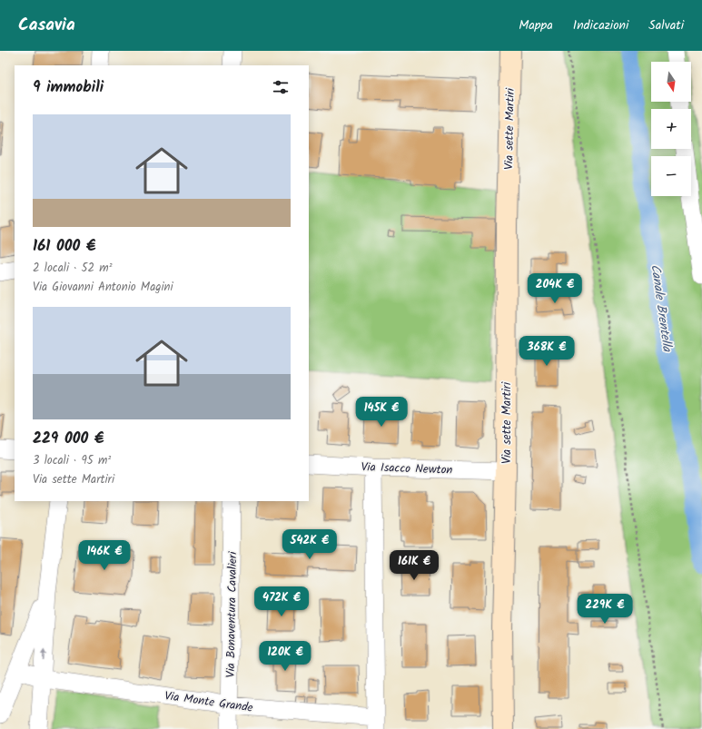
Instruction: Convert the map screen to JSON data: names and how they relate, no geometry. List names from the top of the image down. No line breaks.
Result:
{"streets":{"main road":["Via sette Martiri"],"street":["Via Isacco Newton","Via Bonaventura Cavalieri","Via Monte Grande"]},"crossings":[["Via sette Martiri","Via Isacco Newton"],["Via Bonaventura Cavalieri","Via Monte Grande"]],"water":["Canale Brentella"],"north":"bottom","page":{"header":"Casavia","nav":["Mappa","Indicazioni","Salvati"],"map_buttons":["+","−"],"heading":"9 immobili","list":[{"name":"161 000 €","note":"2 locali · 52 m² · Via Giovanni Antonio Magini"},{"name":"229 000 €","note":"3 locali · 95 m² · Via sette Martiri"}],"price":["204K €","368K €","145K €","542K €","146K €","161K €","472K €","229K €","120K €"]}}
